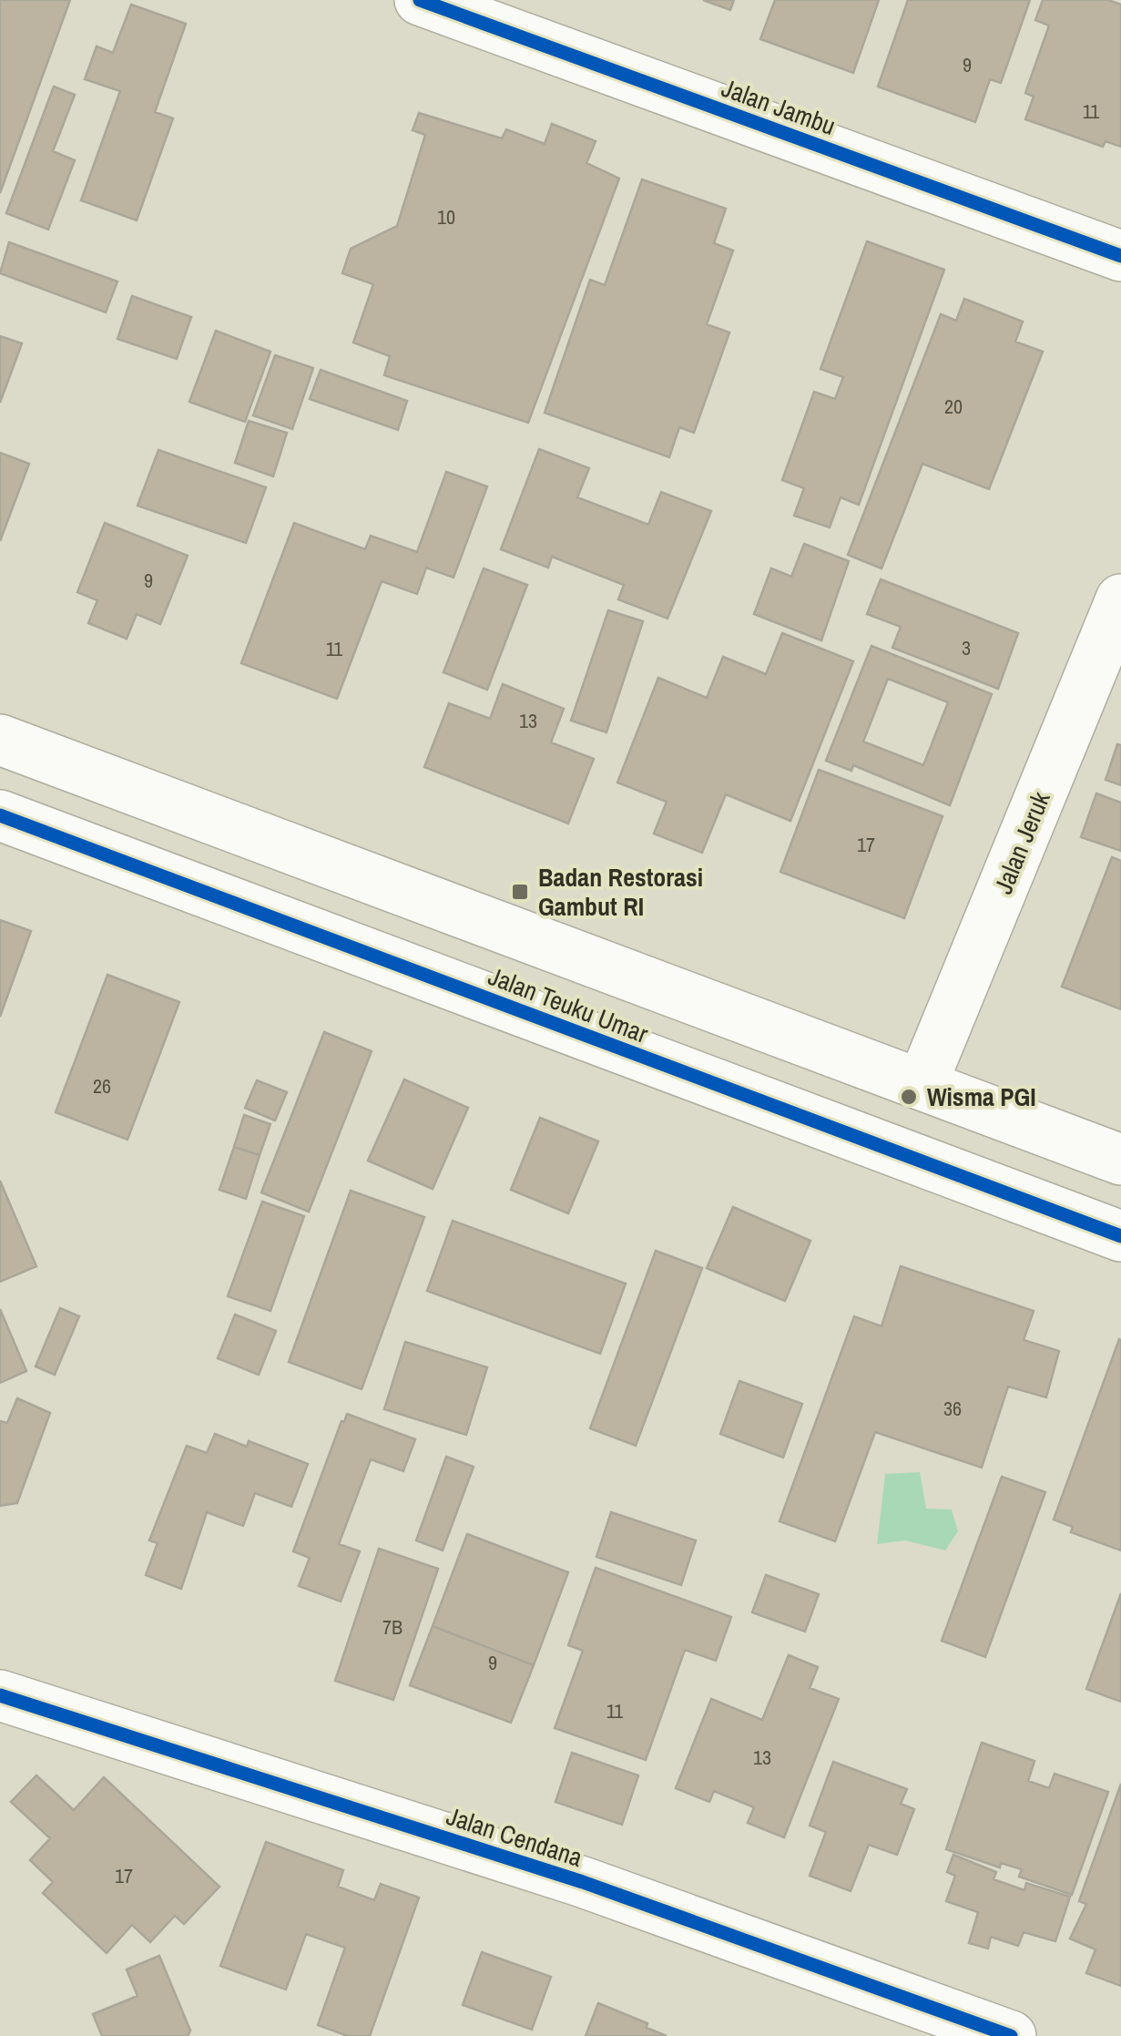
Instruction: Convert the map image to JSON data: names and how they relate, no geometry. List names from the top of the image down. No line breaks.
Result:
{"streets":{"street":["Jalan Jambu","Jalan Jeruk","Jalan Teuku Umar","Jalan Cendana"]},"crossings":[["Jalan Jeruk","Jalan Teuku Umar"]],"places":{"transit":["Badan Restorasi Gambut RI"],"other":["Wisma PGI"]},"house_numbers":["9","11","10","20","9","3","11","13","17","26","36","7B","9","11","13","17"]}
